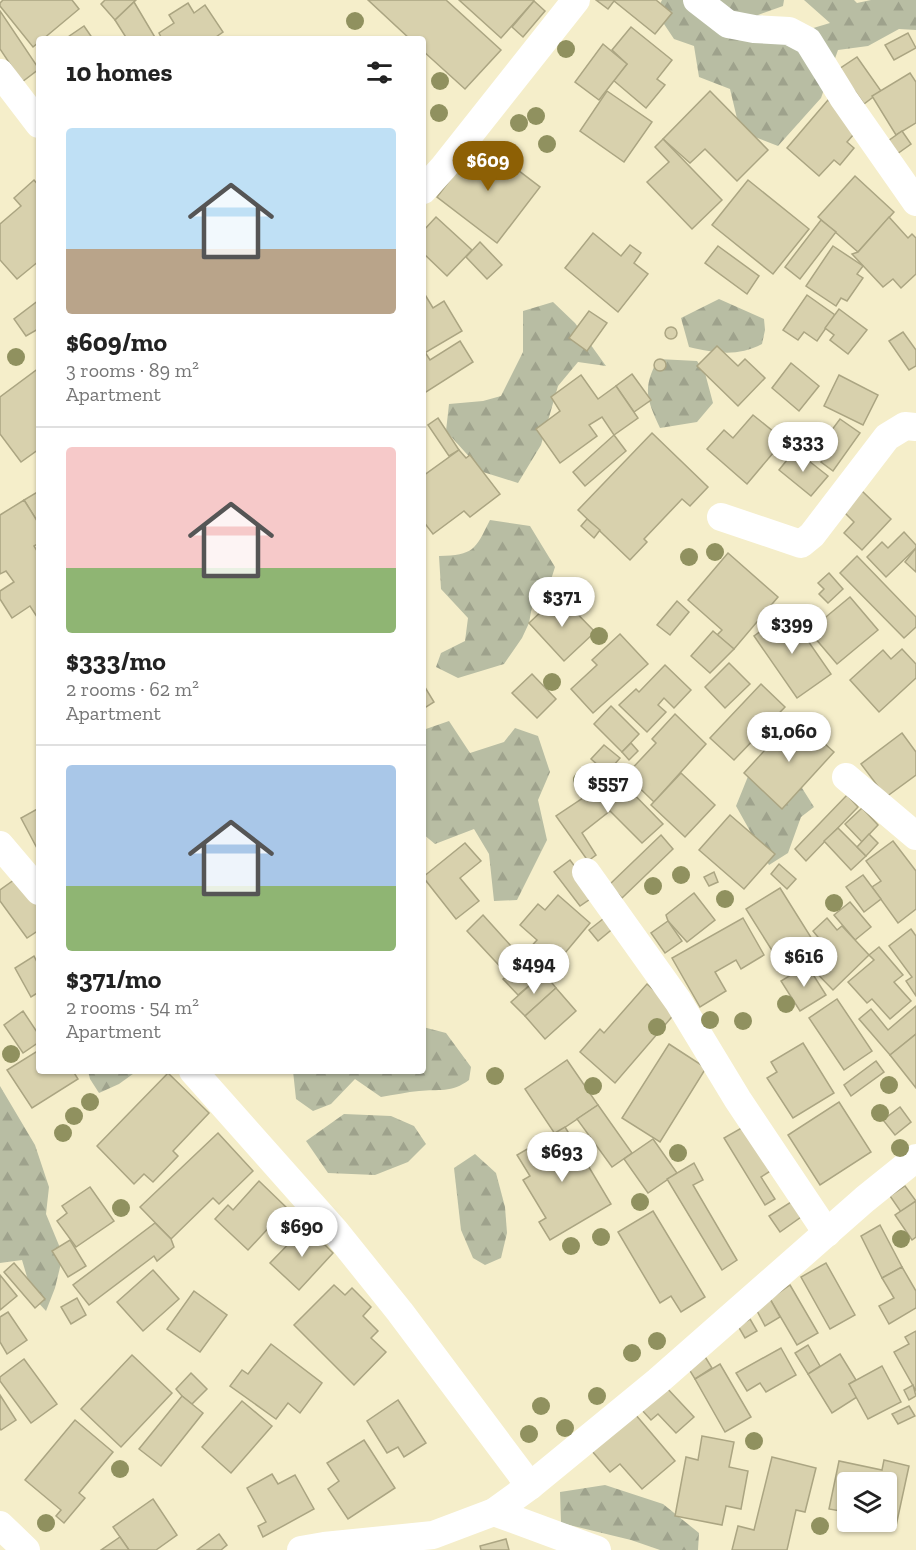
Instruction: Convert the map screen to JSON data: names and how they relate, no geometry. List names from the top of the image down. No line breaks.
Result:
{"page":{"heading":"10 homes","list":[{"name":"$609/mo","note":"3 rooms · 89 m² · Apartment"},{"name":"$333/mo","note":"2 rooms · 62 m² · Apartment"},{"name":"$371/mo","note":"2 rooms · 54 m² · Apartment"}],"price":["$609","$333","$371","$399","$1,060","$557","$616","$494","$693","$690"]}}
